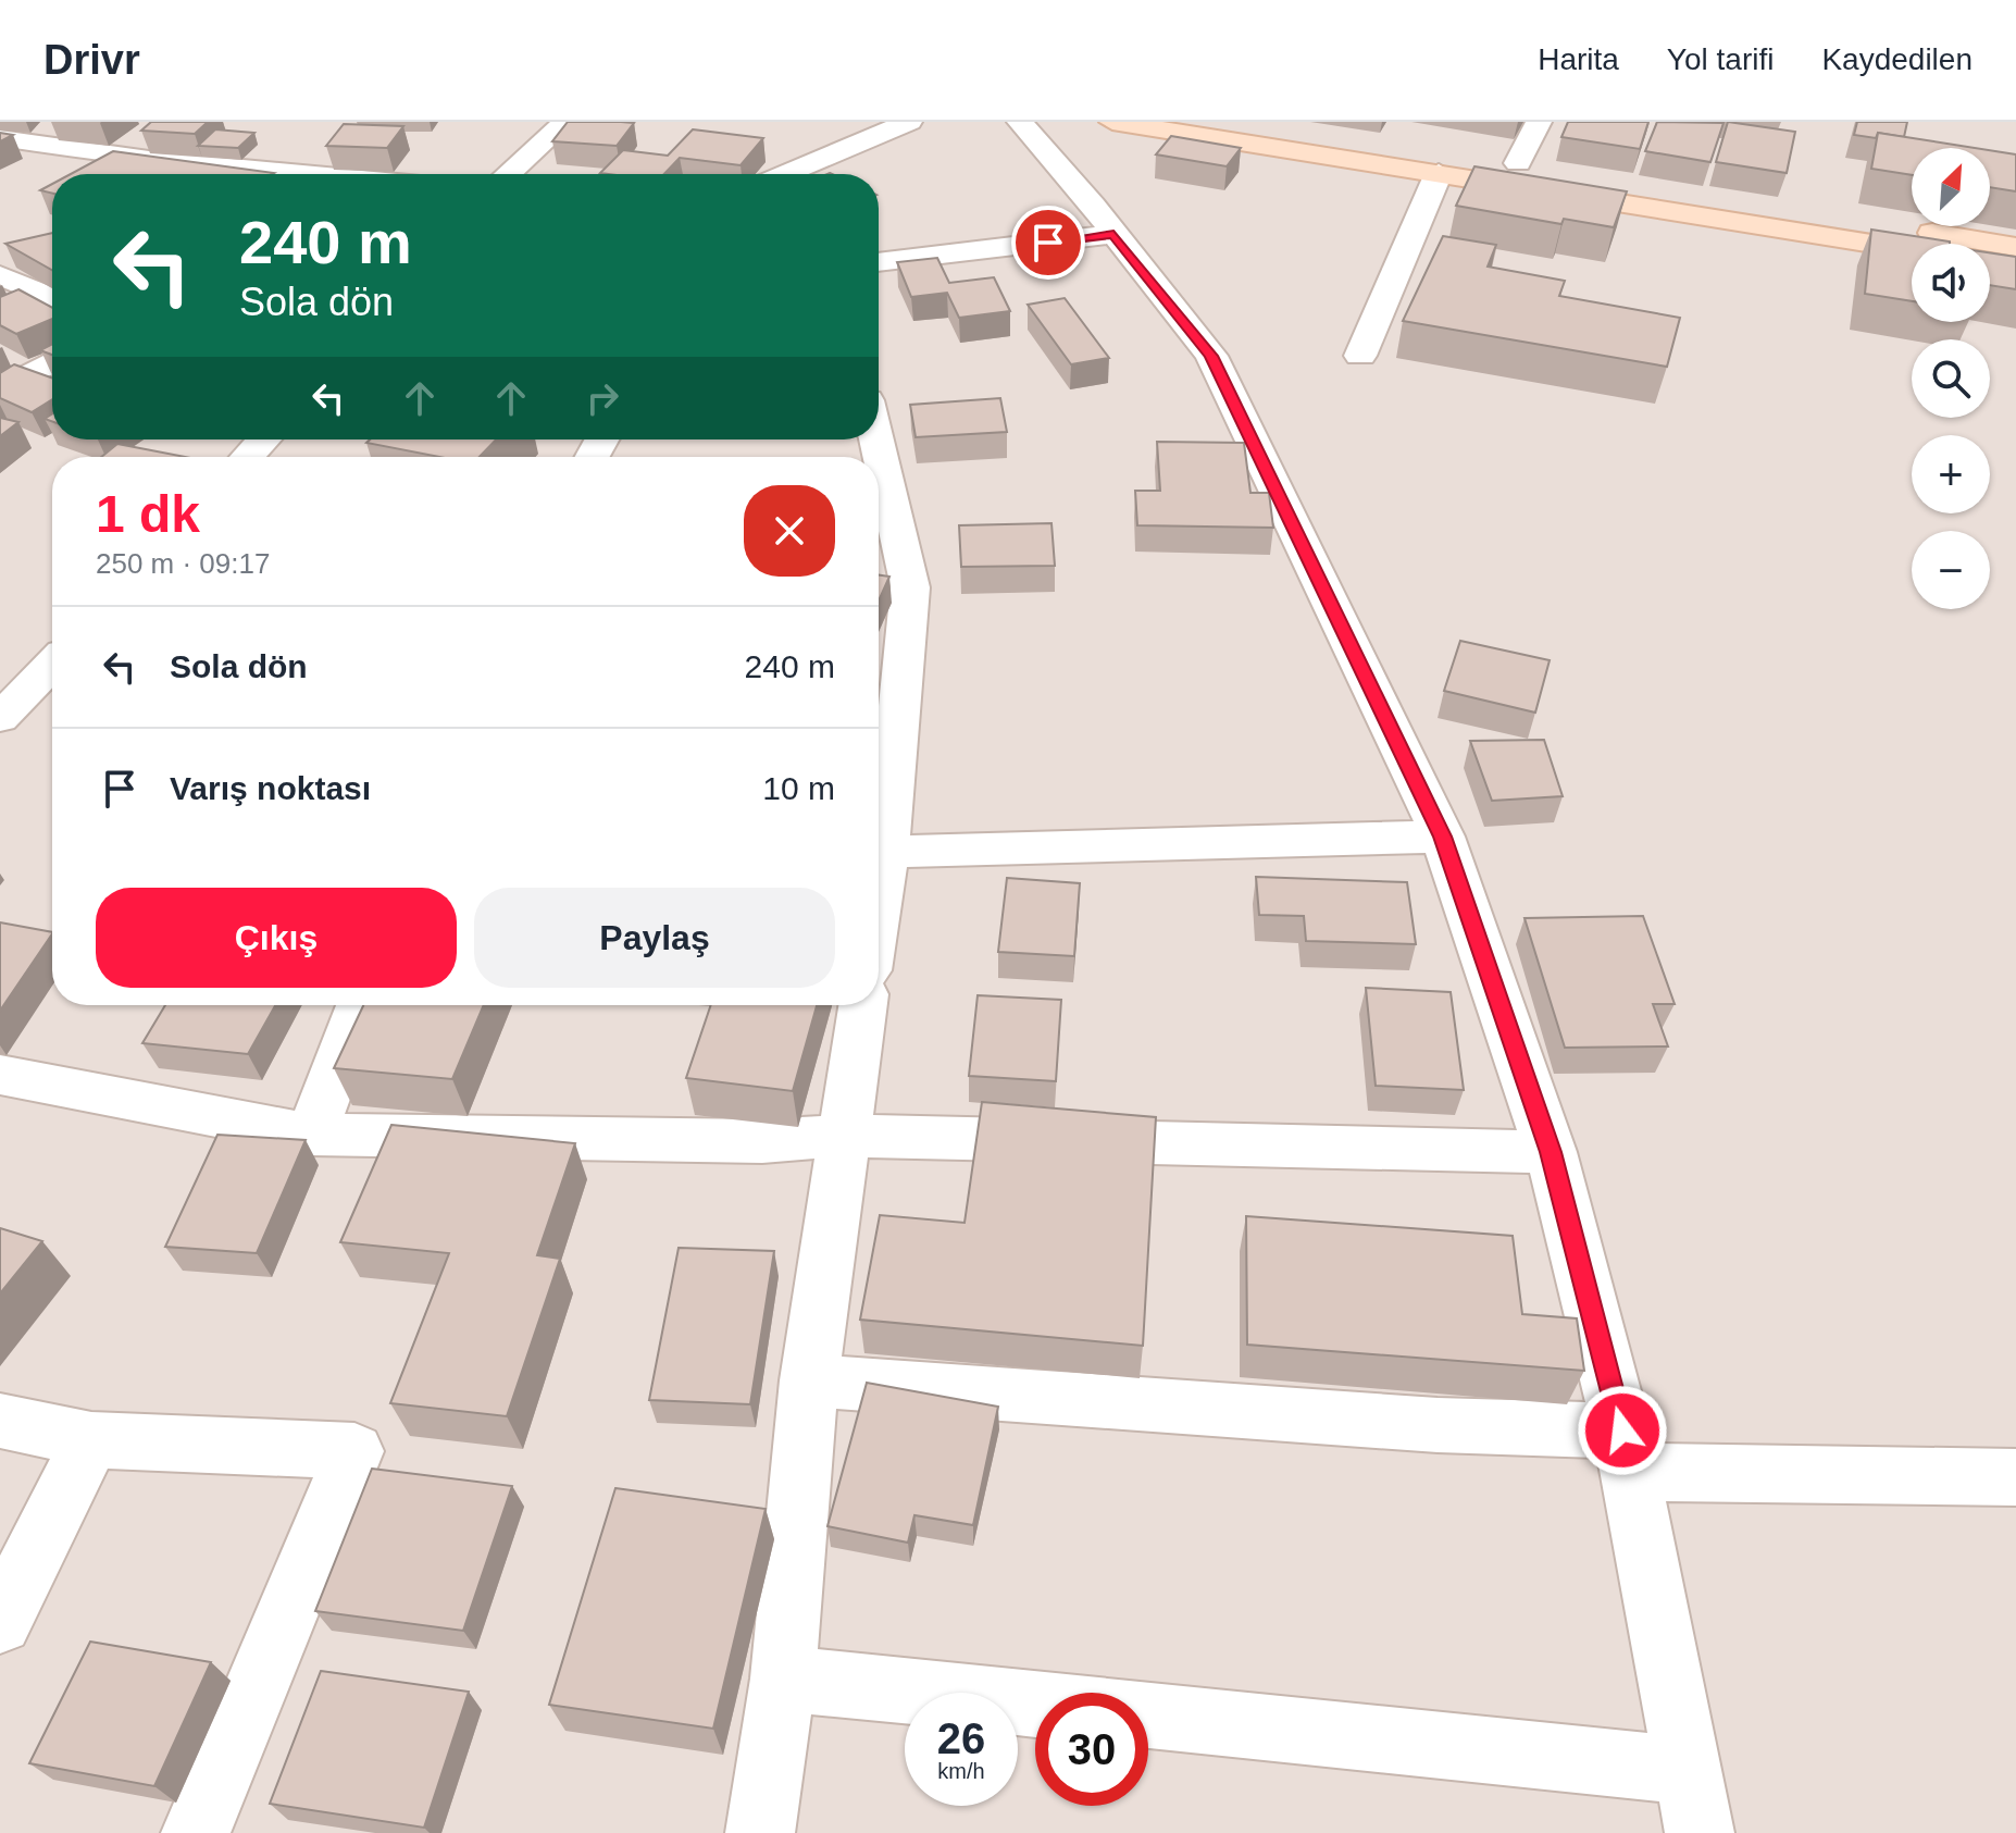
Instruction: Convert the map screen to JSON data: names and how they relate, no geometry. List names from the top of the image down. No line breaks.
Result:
{"north":"top right","page":{"header":"Drivr","nav":["Harita","Yol tarifi","Kaydedilen"],"map_buttons":["+","−"],"turn":["240 m","Sola dön"],"heading":["1 dk","250 m · 09:17"],"list":[{"name":"Sola dön","value":"240 m"},{"name":"Varış noktası","value":"10 m"}],"buttons":["Çıkış","Paylaş"],"speed":"26 km/h","limit":"30"}}
